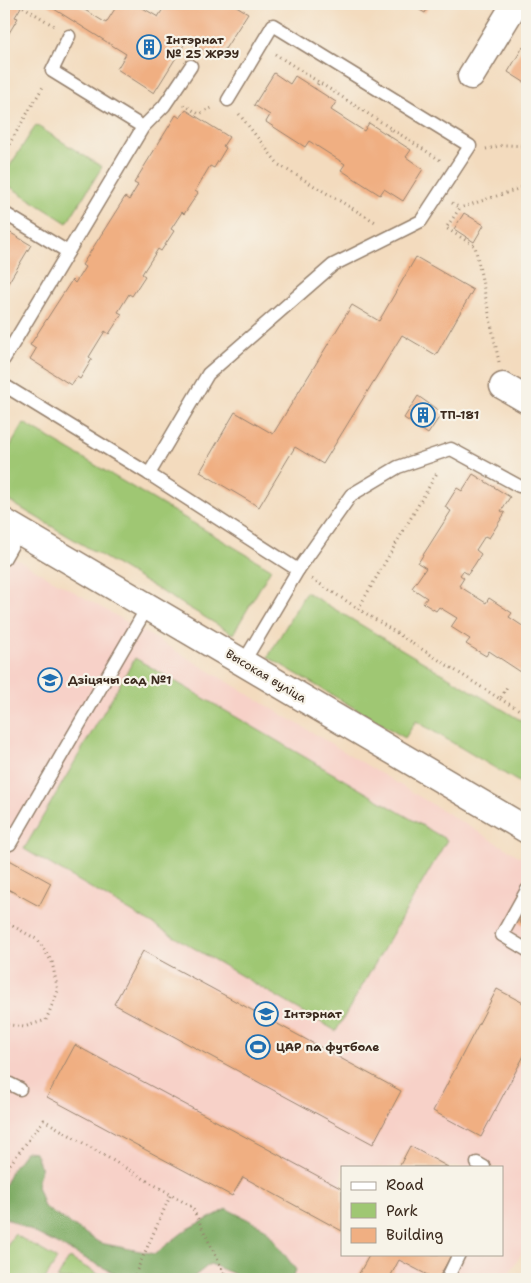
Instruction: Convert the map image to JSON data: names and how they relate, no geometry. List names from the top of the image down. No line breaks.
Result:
{"streets":{"street":["Высокая вуліца"]},"places":{"building":["Інтэрнат № 25 ЖРЭУ","ТП-181"],"school or university":["Дзіцячы сад №1","Інтэрнат"],"sports":["ЦАР па футболе"]},"legend":["Road","Park","Building"]}
